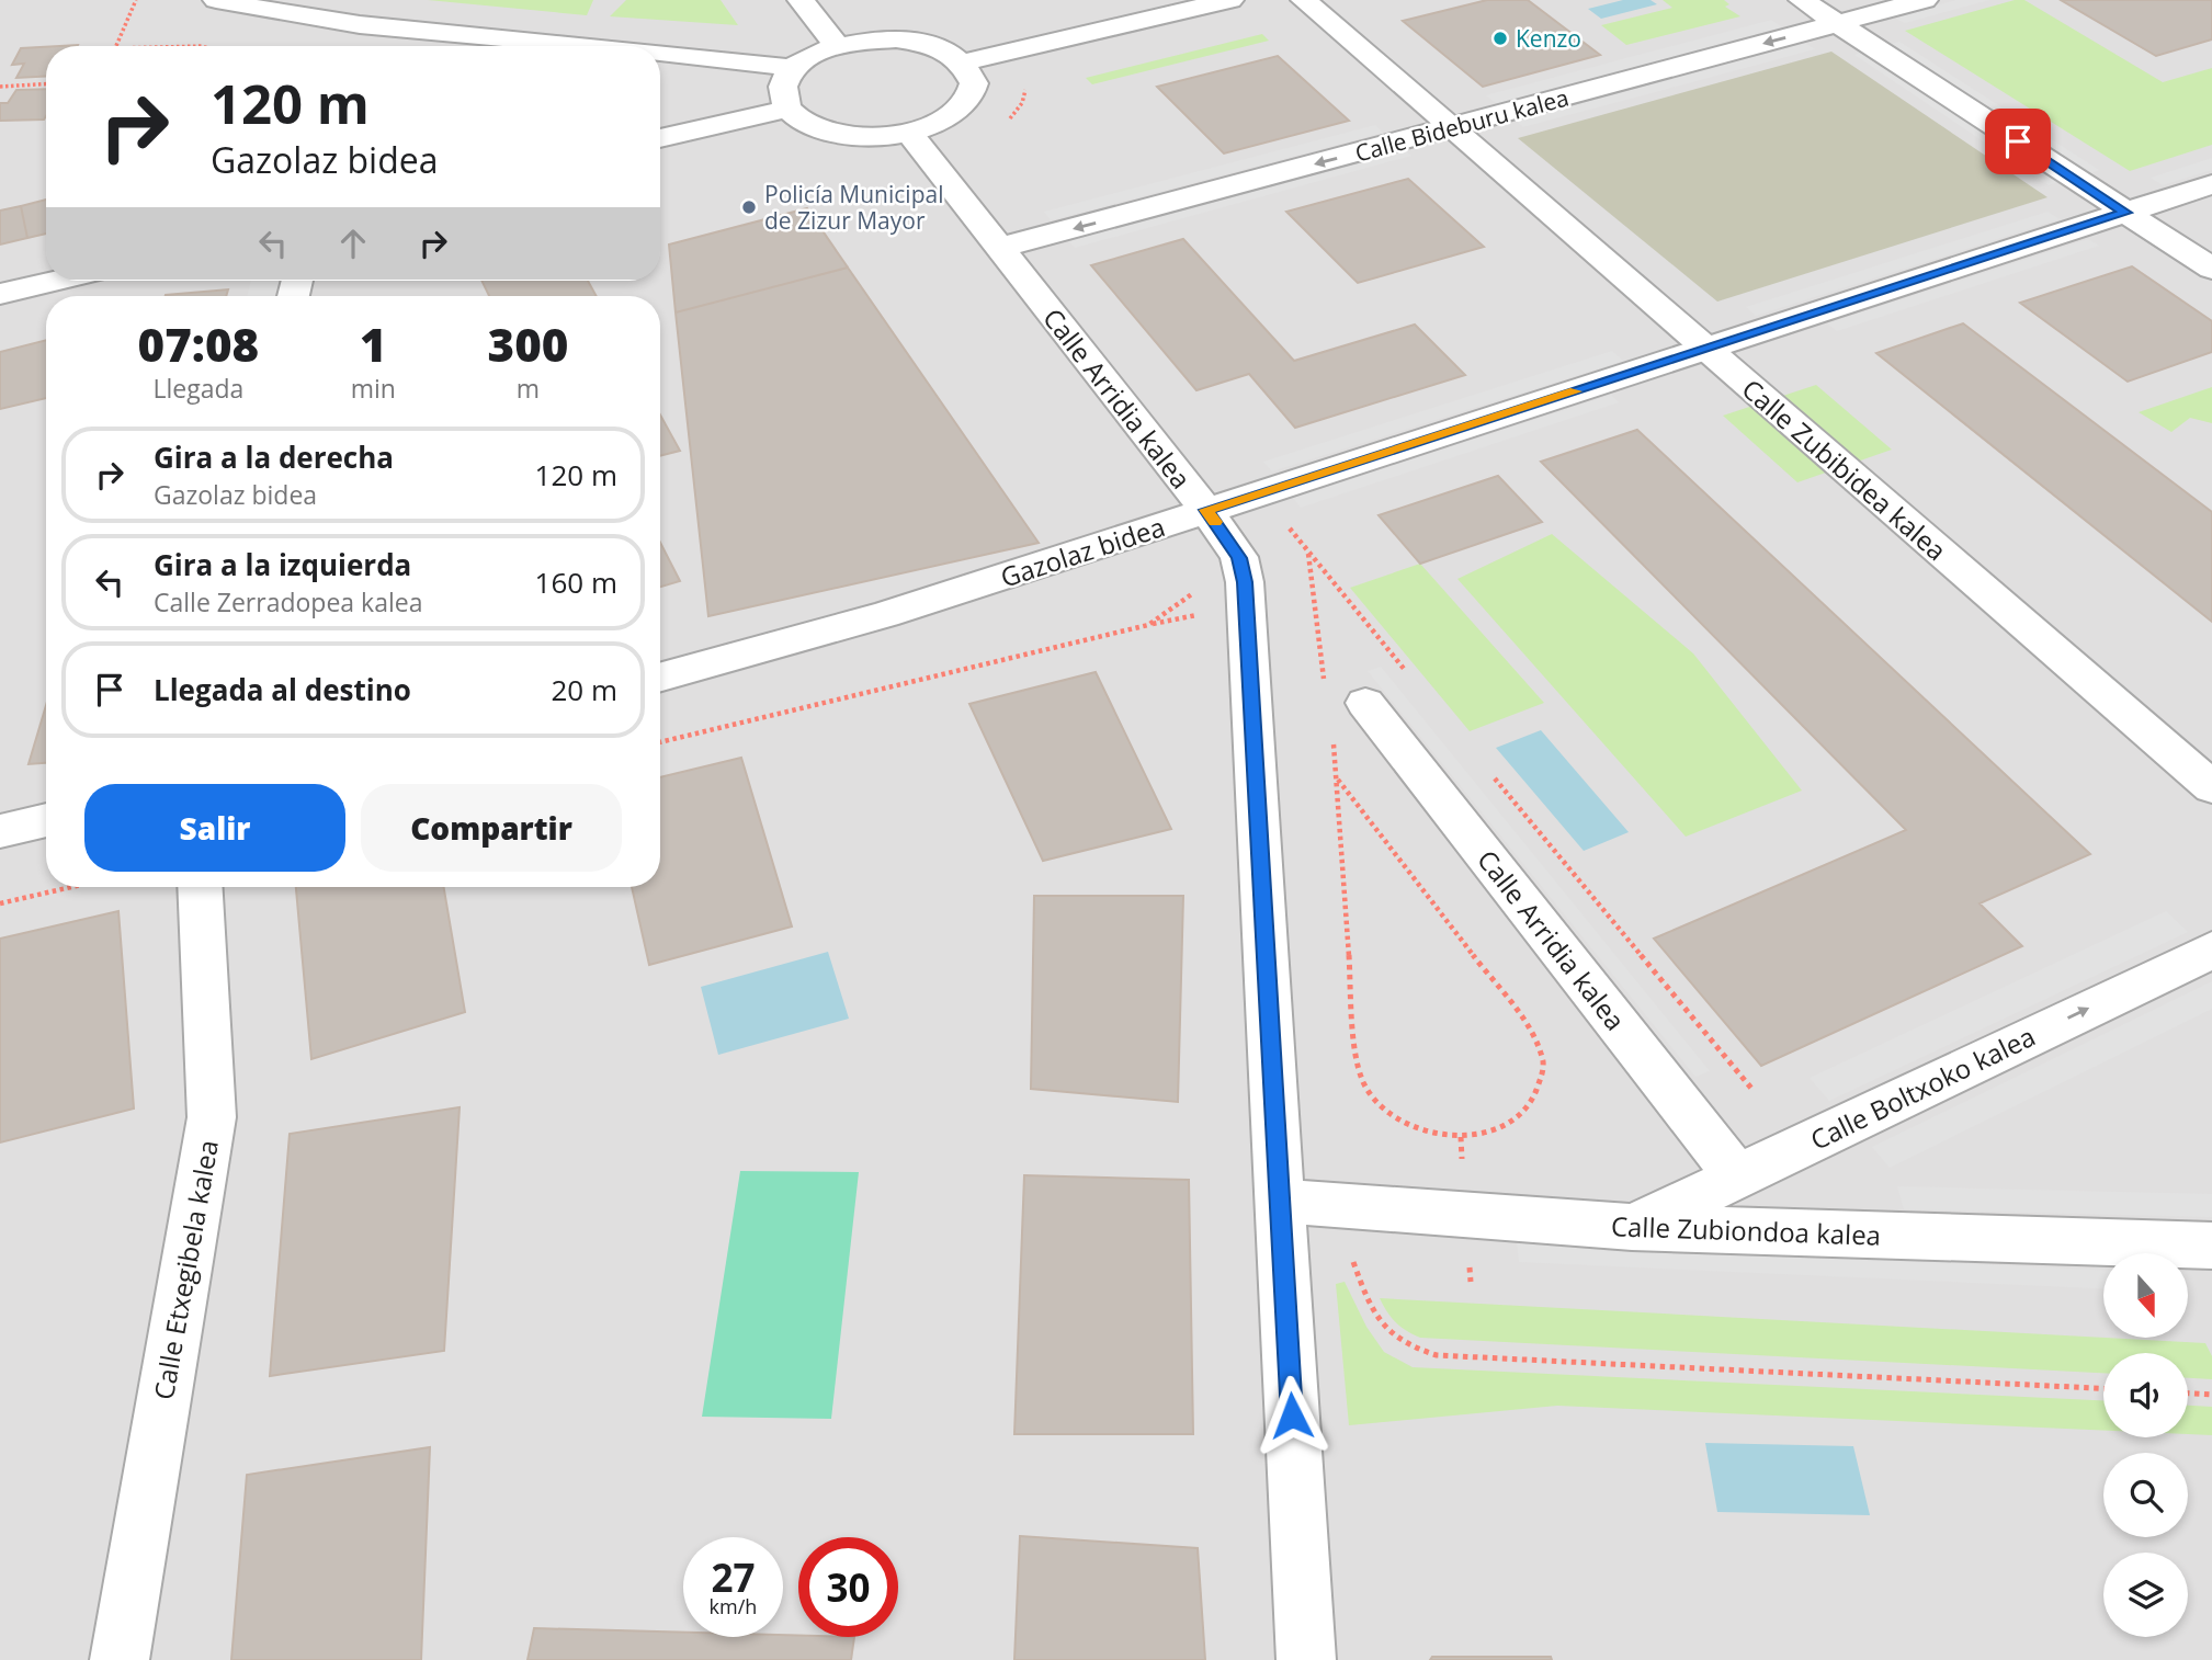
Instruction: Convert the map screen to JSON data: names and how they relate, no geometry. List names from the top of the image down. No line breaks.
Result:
{"streets":{"street":["Calle Bideburu kalea","Calle Arridia kalea","Calle Zubibidea kalea","Gazolaz bidea","Calle Boltxoko kalea","Calle Zubiondoa kalea","Calle Etxegibela kalea"]},"crossings":[["Calle Bideburu kalea","Calle Arridia kalea"],["Calle Bideburu kalea","Calle Zubibidea kalea"],["Calle Arridia kalea","Gazolaz bidea"],["Calle Arridia kalea","Calle Boltxoko kalea"],["Calle Arridia kalea","Calle Zubiondoa kalea"],["Calle Zubibidea kalea","Gazolaz bidea"],["Calle Boltxoko kalea","Calle Zubiondoa kalea"]],"one_way":["Calle Boltxoko kalea"],"places":["Kenzo","Policía Municipal de Zizur Mayor"],"north":"bottom","page":{"turn":["120 m","Gazolaz bidea"],"eta":["07:08","Llegada","1","min","300","m"],"list":[{"name":"Gira a la derecha","note":"Gazolaz bidea","value":"120 m"},{"name":"Gira a la izquierda","note":"Calle Zerradopea kalea","value":"160 m"},{"name":"Llegada al destino","value":"20 m"}],"buttons":["Salir","Compartir"],"speed":"27 km/h","limit":"30"}}
